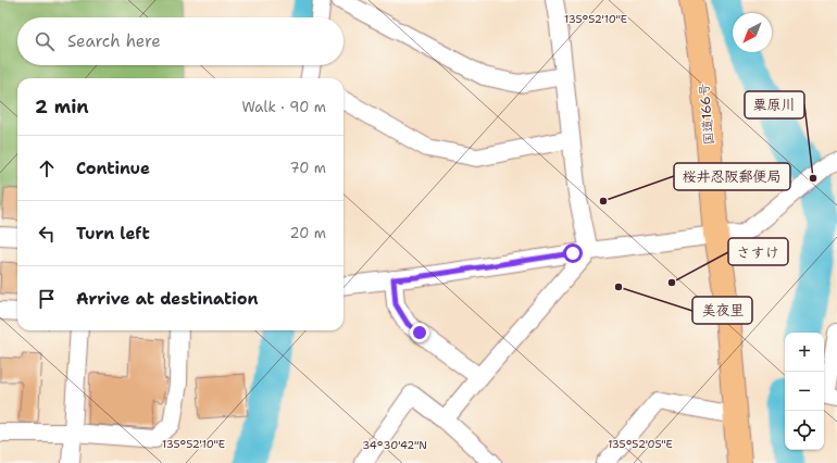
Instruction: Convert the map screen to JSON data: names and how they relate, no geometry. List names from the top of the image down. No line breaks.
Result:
{"streets":{"highway":["国道166号"]},"places":["粟原川","桜井忍阪郵便局","さすけ","美夜里"],"north":"bottom left","page":{"search":"Search here","heading":["2 min","Walk · 90 m"],"list":[["Continue","70 m"],["Turn left","20 m"],"Arrive at destination"],"map_buttons":["+","−"]},"coordinates":["135°52'10\"E","135°52'05\"E","34°30'42\"N"]}
